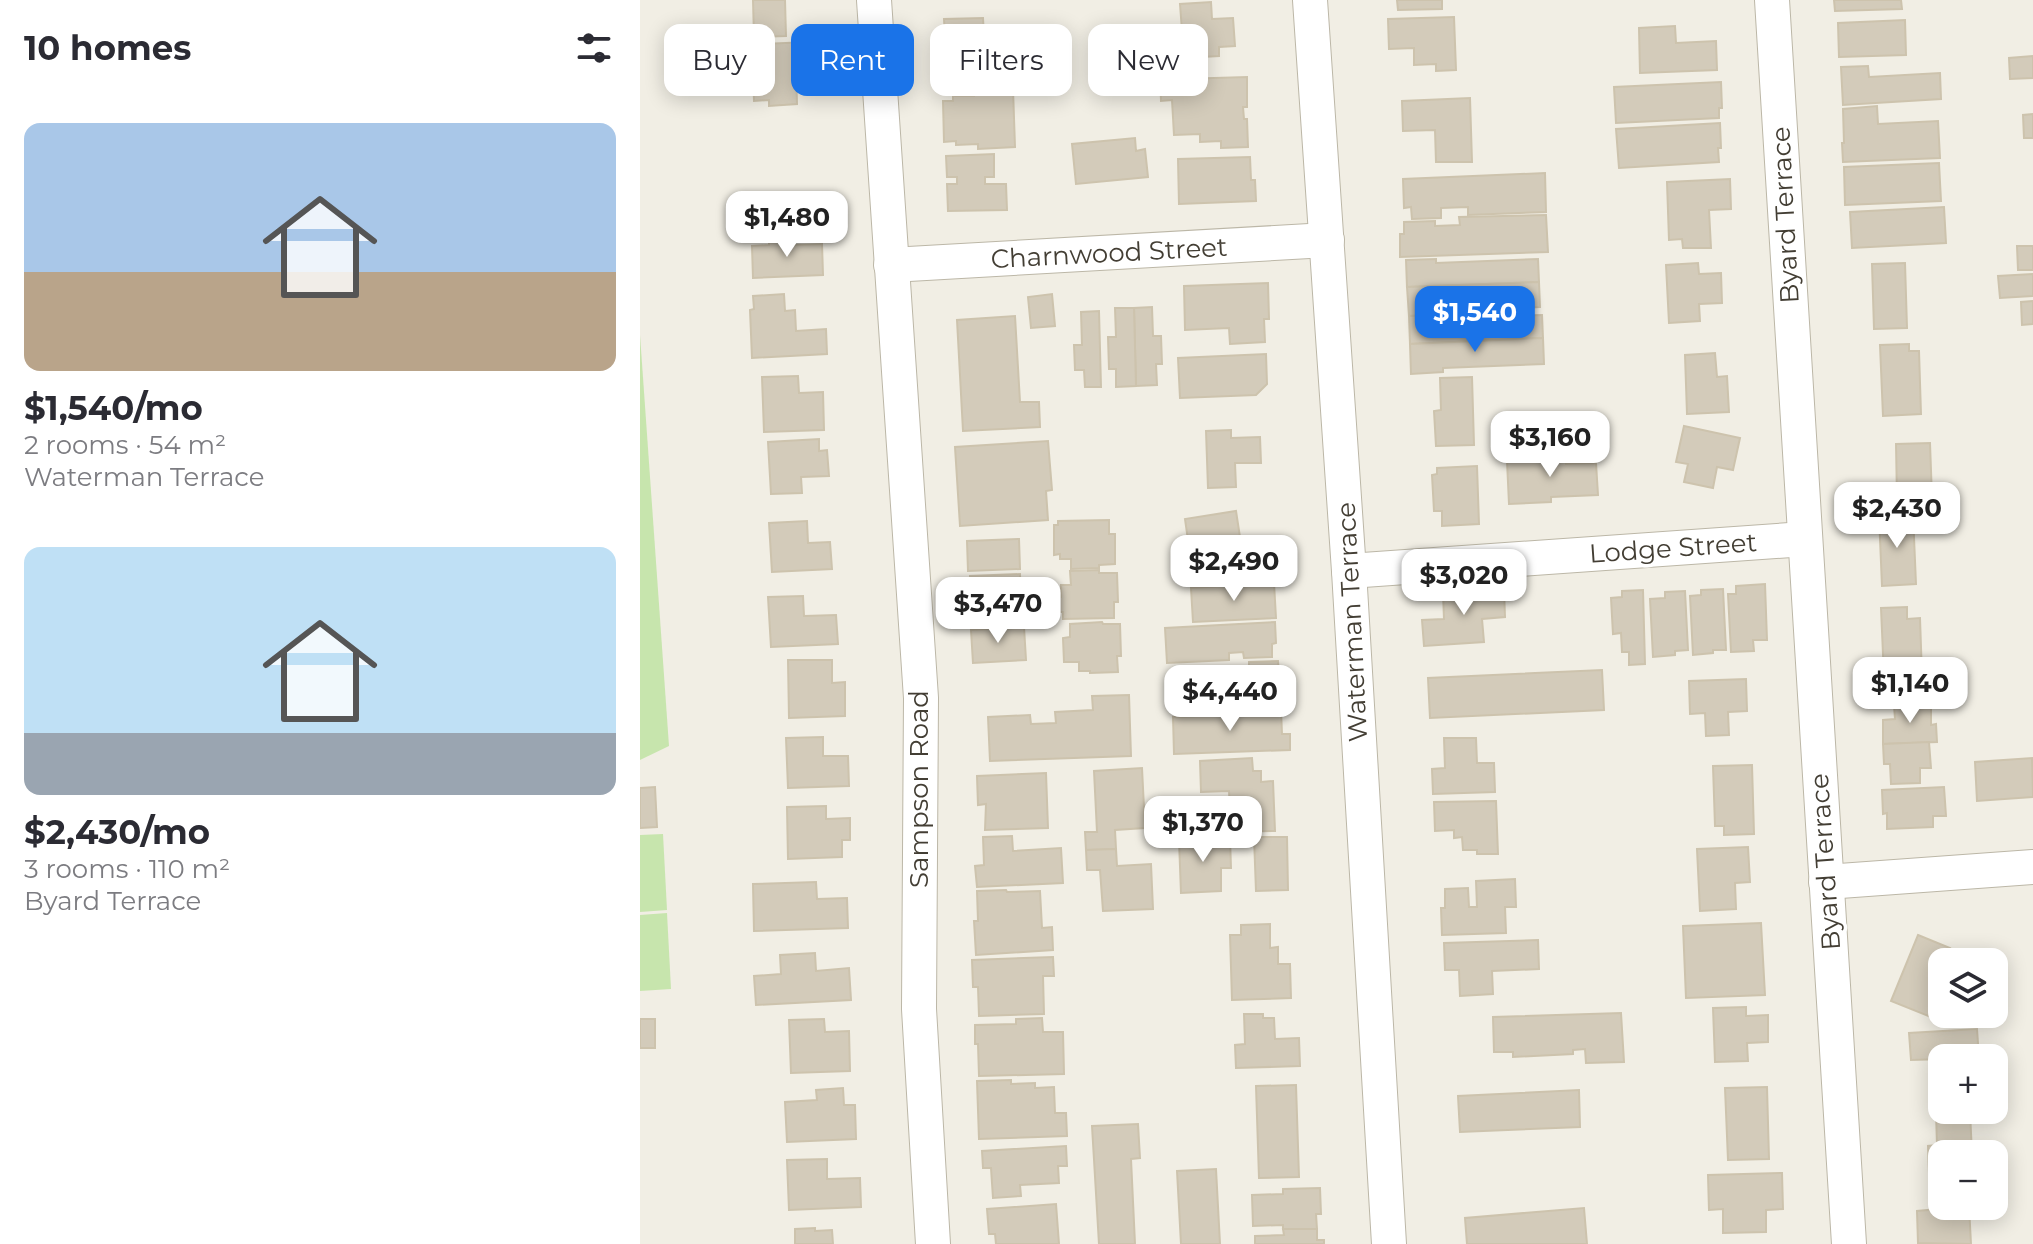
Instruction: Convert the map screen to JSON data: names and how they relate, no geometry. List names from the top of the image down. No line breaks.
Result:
{"streets":{"street":["Byard Terrace","Charnwood Street","Lodge Street","Waterman Terrace","Sampson Road"]},"crossings":[["Byard Terrace","Lodge Street"],["Charnwood Street","Waterman Terrace"],["Charnwood Street","Sampson Road"],["Lodge Street","Waterman Terrace"]],"page":{"heading":"10 homes","chip":["Buy","Rent","Filters","New"],"list":[{"name":"$1,540/mo","note":"2 rooms · 54 m² · Waterman Terrace"},{"name":"$2,430/mo","note":"3 rooms · 110 m² · Byard Terrace"}],"price":["$1,480","$1,540","$3,160","$2,430","$2,490","$3,020","$3,470","$1,140","$4,440","$1,370"],"map_buttons":["+","−"]}}
